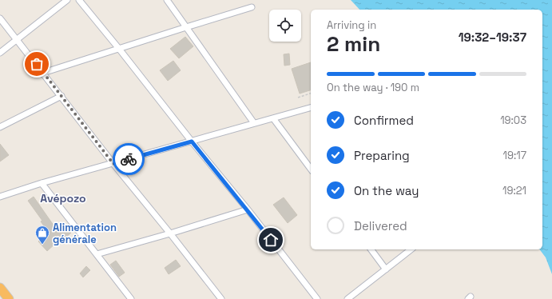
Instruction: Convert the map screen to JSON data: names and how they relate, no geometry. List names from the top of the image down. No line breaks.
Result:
{"districts":["Avépozo"],"places":{"shop":["Alimentation générale"]},"page":{"heading":["2 min","Arriving in","19:32–19:37"],"bar":"On the way · 190 m","list":[["Confirmed","19:03"],["Preparing","19:17"],["On the way","19:21"],"Delivered"]}}
